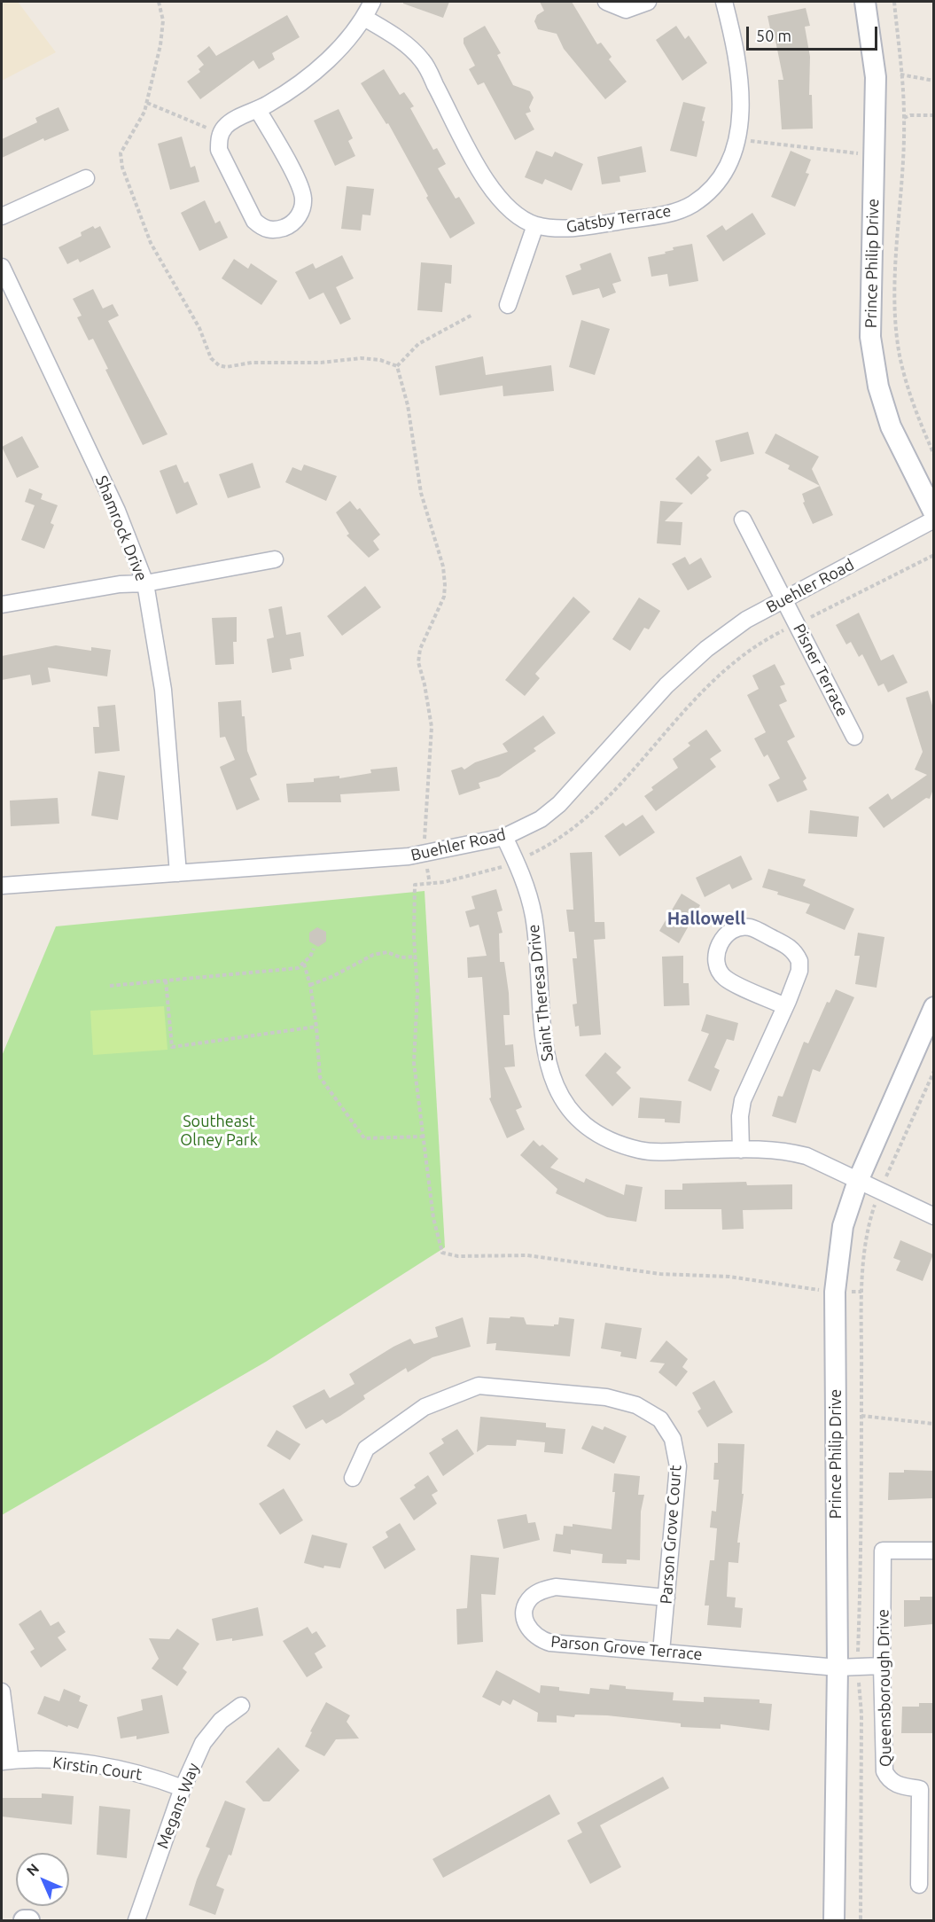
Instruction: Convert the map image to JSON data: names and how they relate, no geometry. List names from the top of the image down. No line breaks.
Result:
{"streets":{"street":["Gatsby Terrace","Prince Philip Drive","Shamrock Drive","Buehler Road","Pisner Terrace","Saint Theresa Drive","Parson Grove Court","Parson Grove Terrace","Queensborough Drive","Kirstin Court","Megans Way"]},"crossings":[["Prince Philip Drive","Saint Theresa Drive"],["Prince Philip Drive","Parson Grove Terrace"],["Shamrock Drive","Buehler Road"],["Buehler Road","Pisner Terrace"],["Buehler Road","Saint Theresa Drive"],["Parson Grove Court","Parson Grove Terrace"],["Parson Grove Terrace","Queensborough Drive"],["Kirstin Court","Megans Way"]],"districts":["Hallowell"],"parks":["Southeast Olney Park"],"scale_bar":"50 m","north":"top left"}
